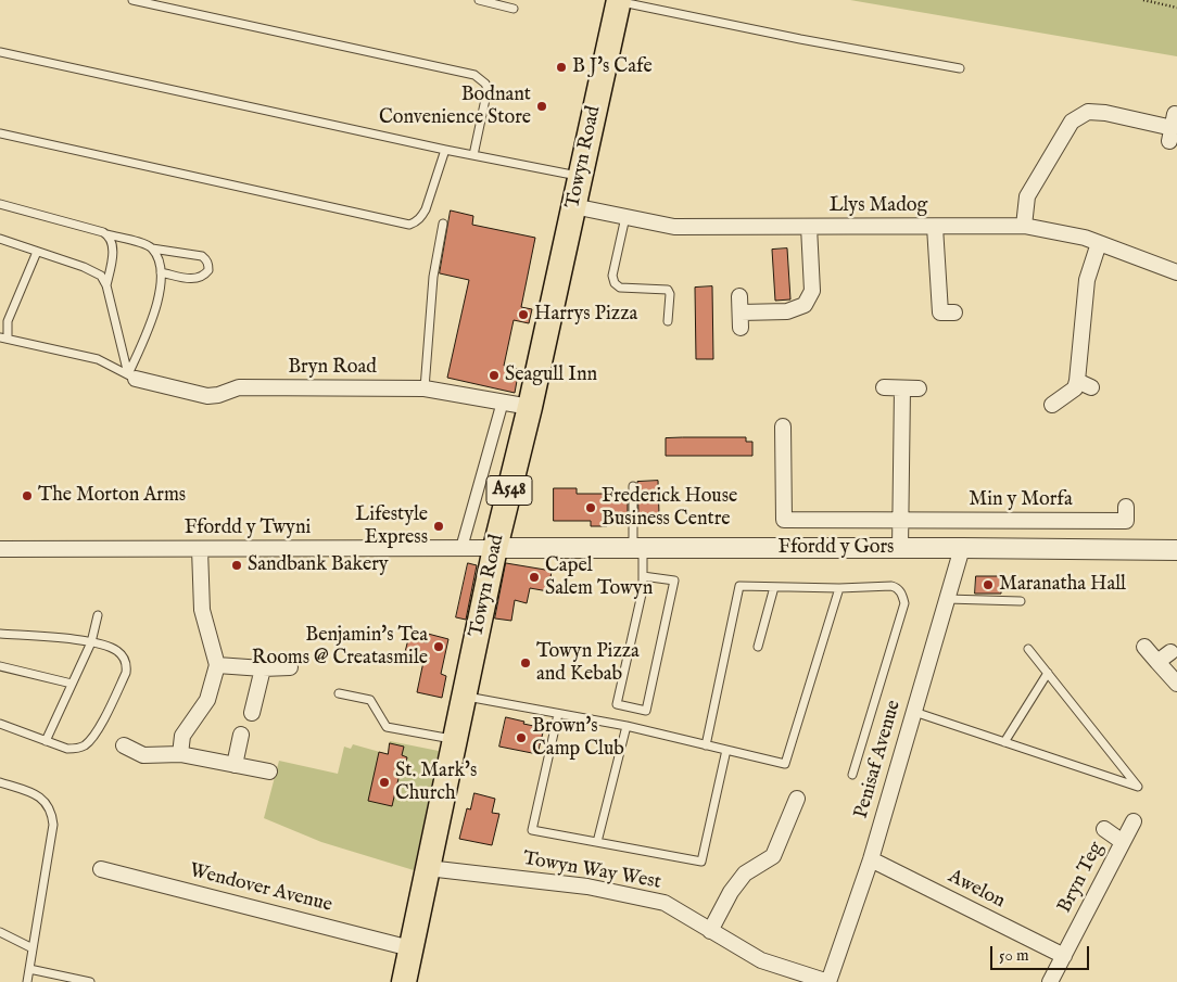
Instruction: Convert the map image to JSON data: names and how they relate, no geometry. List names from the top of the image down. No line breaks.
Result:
{"streets":{"main road":["Towyn Road","A548"],"street":["Llys Madog","Bryn Road","Min y Morfa","Ffordd y Twyni","Ffordd y Gors","Penisaf Avenue","Towyn Way West","Bryn Teg","Wendover Avenue","Awelon"]},"crossings":[["Towyn Road","Llys Madog"],["Towyn Road","Bryn Road"],["Towyn Road","Ffordd y Twyni"],["Towyn Road","Ffordd y Gors"],["Towyn Road","Towyn Way West"],["Towyn Road","Wendover Avenue"],["Ffordd y Twyni","Ffordd y Gors"],["Ffordd y Gors","Penisaf Avenue"],["Penisaf Avenue","Towyn Way West"],["Penisaf Avenue","Awelon"],["Bryn Teg","Awelon"]],"places":["B J's Cafe","Bodnant Convenience Store","Harrys Pizza","Seagull Inn","The Morton Arms","Frederick House Business Centre","Lifestyle Express","Sandbank Bakery","Capel Salem Towyn","Maranatha Hall","Benjamin's Tea Rooms @ Creatasmile","Towyn Pizza and Kebab","Brown's Camp Club","St. Mark's Church"],"scale_bar":"50 m"}
